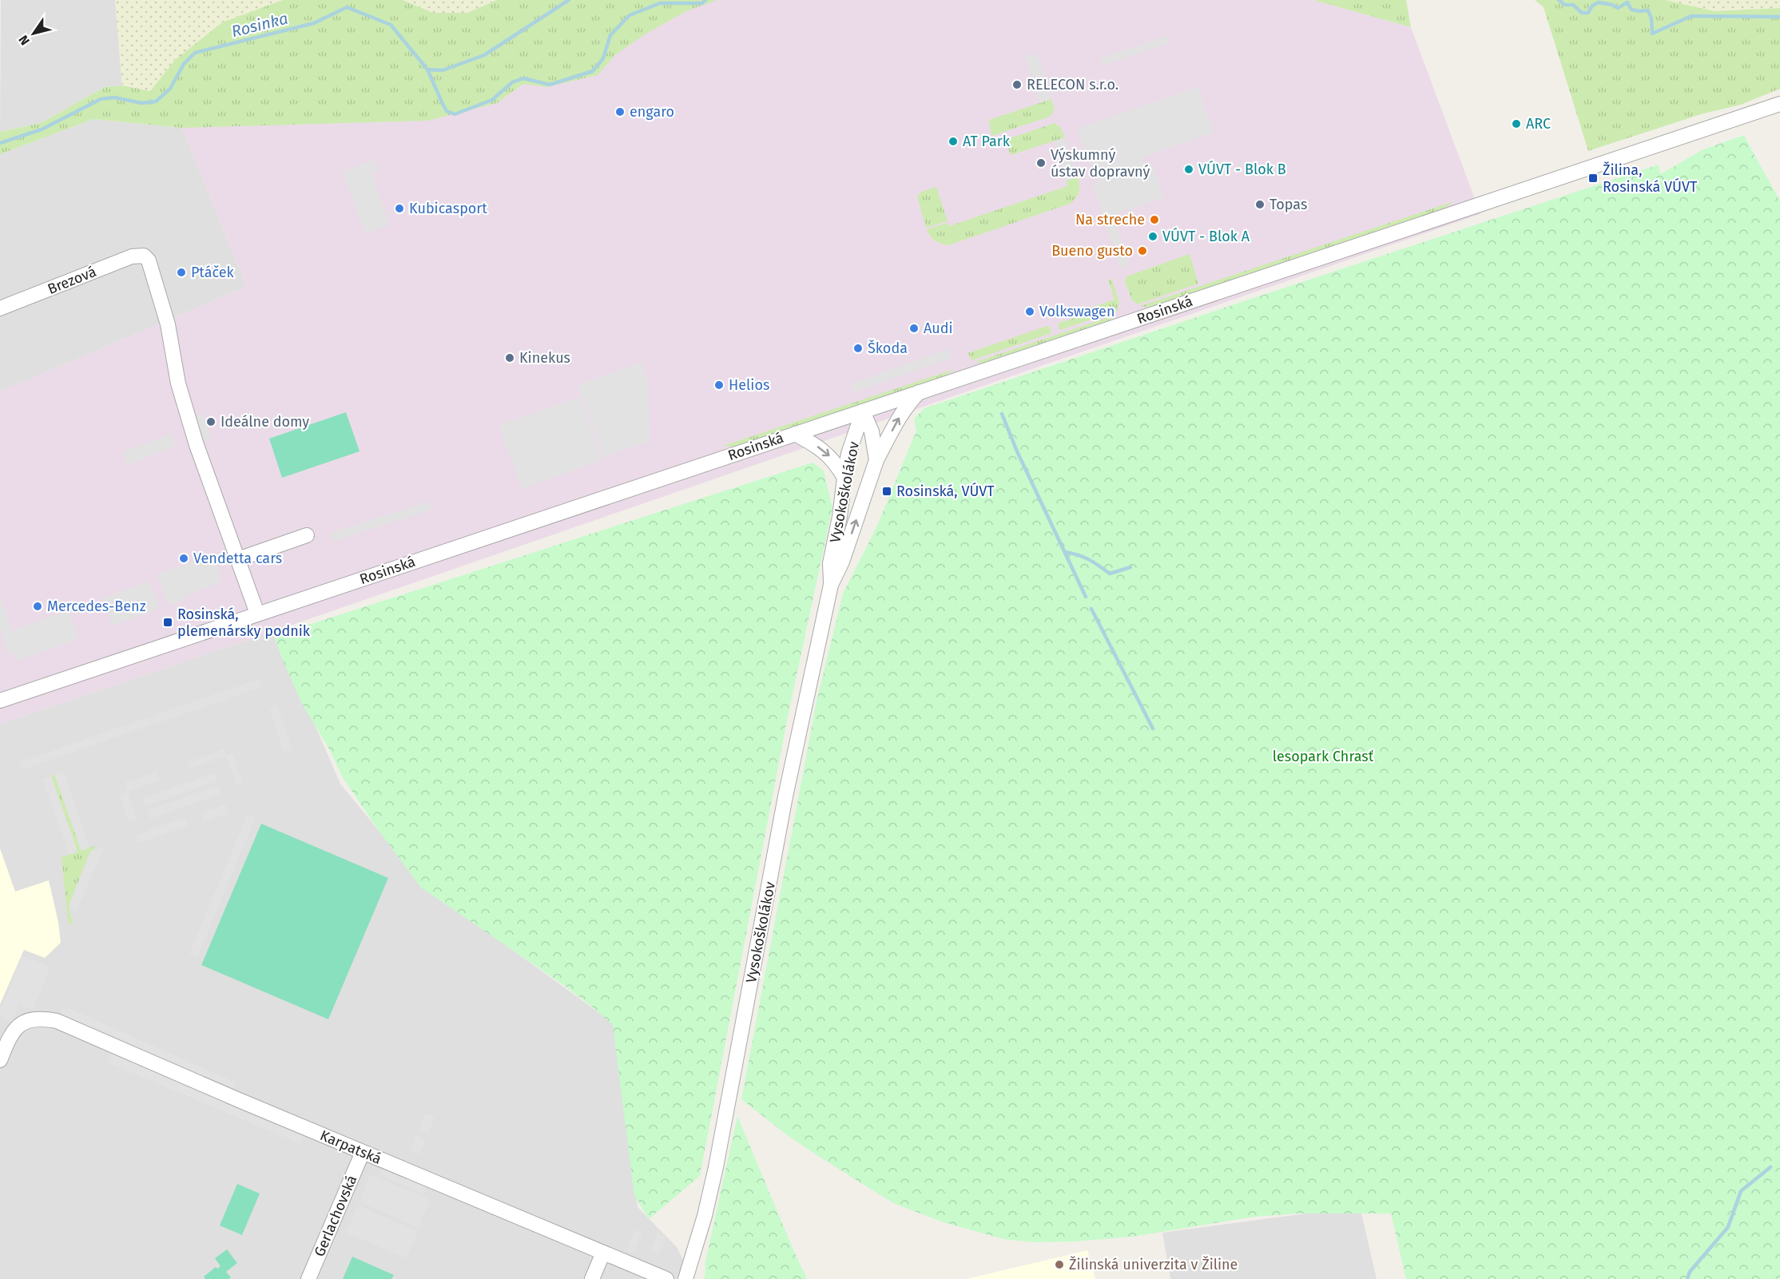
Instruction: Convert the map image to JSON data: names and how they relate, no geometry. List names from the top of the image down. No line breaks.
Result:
{"streets":{"street":["Brezová","Rosinská","Vysokoškolákov","Karpatská","Gerlachovská"]},"crossings":[["Rosinská","Vysokoškolákov"],["Karpatská","Gerlachovská"]],"water":["Rosinka"],"parks":["lesopark Chrasť"],"places":{"other":["RELECON s.r.o.","engaro","ARC","AT Park","Výskumný ústav dopravný","VÚVT - Blok B","Topas","Kubicasport","Na streche","VÚVT - Blok A","Bueno gusto","Ptáček","Volkswagen","Audi","Škoda","Kinekus","Helios","Ideálne domy","Vendetta cars","Mercedes-Benz","Žilinská univerzita v Žiline"],"transit":["Žilina, Rosinská VÚVT","Rosinská, VÚVT","Rosinská, plemenársky podnik"]},"north":"bottom left"}
